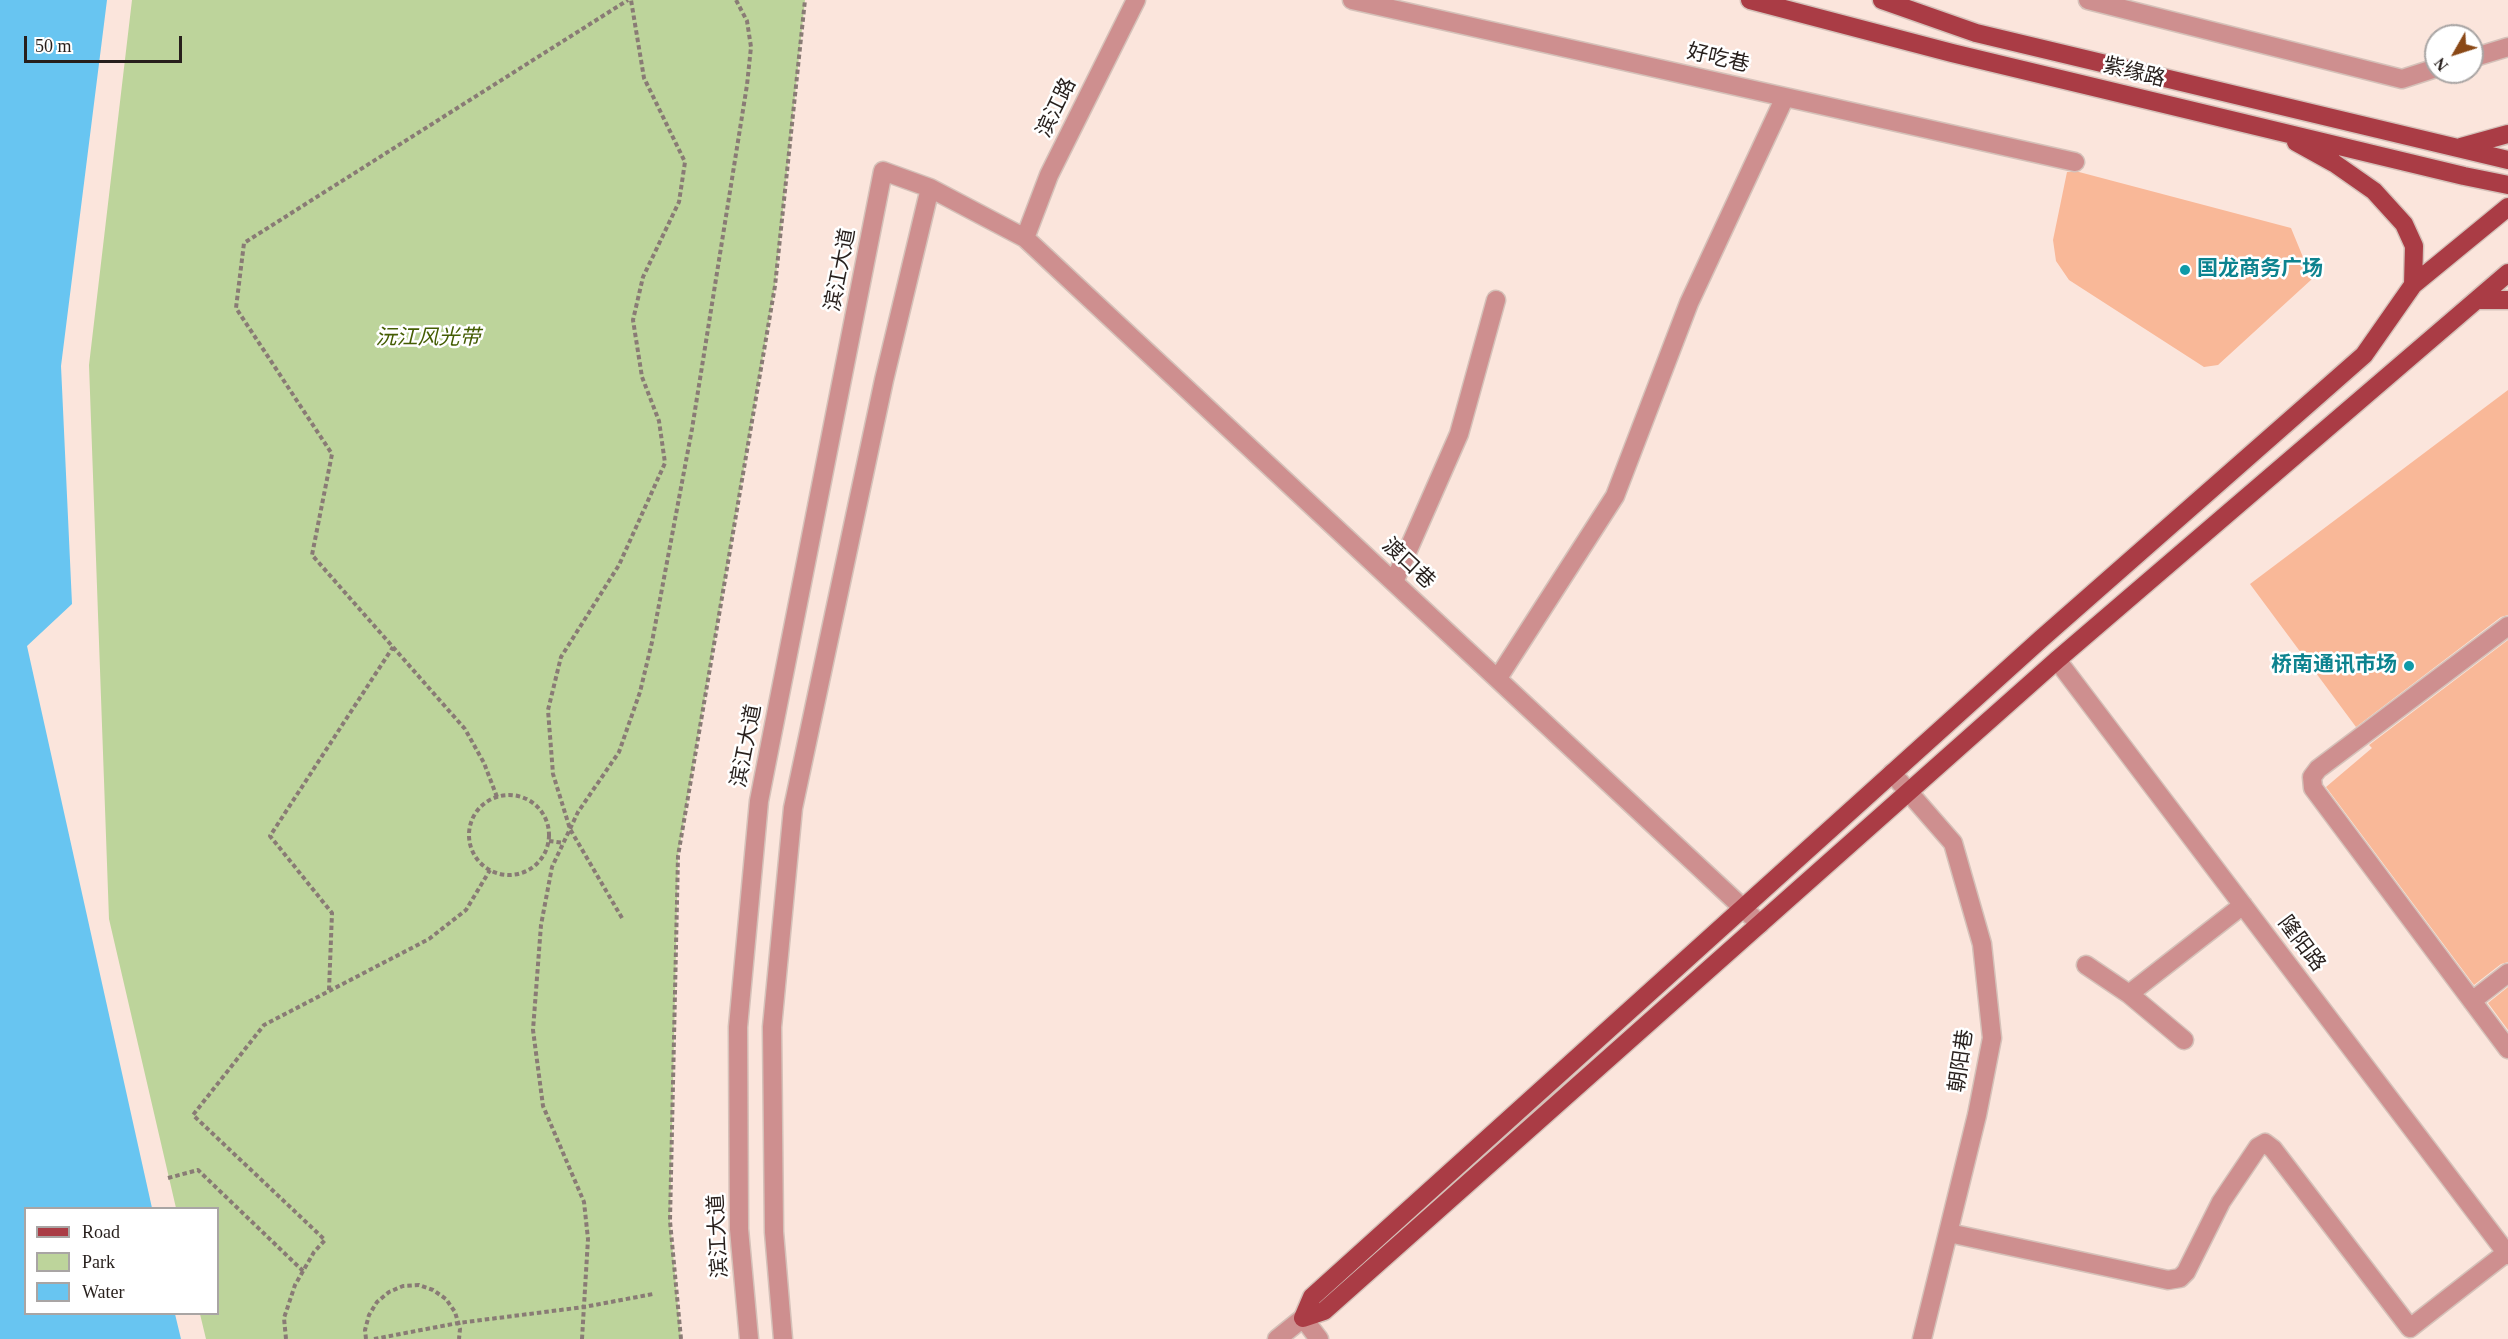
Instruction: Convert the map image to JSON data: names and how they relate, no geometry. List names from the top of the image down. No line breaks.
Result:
{"streets":{"main road":["紫缘路"],"street":["好吃巷","滨江路","滨江大道","渡口巷","隆阳路","朝阳巷"]},"crossings":[["滨江路","渡口巷"],["滨江大道","渡口巷"]],"parks":["沅江风光带"],"places":["国龙商务广场","桥南通讯市场"],"legend":["Road","Park","Water"],"scale_bar":"50 m","north":"bottom left"}
